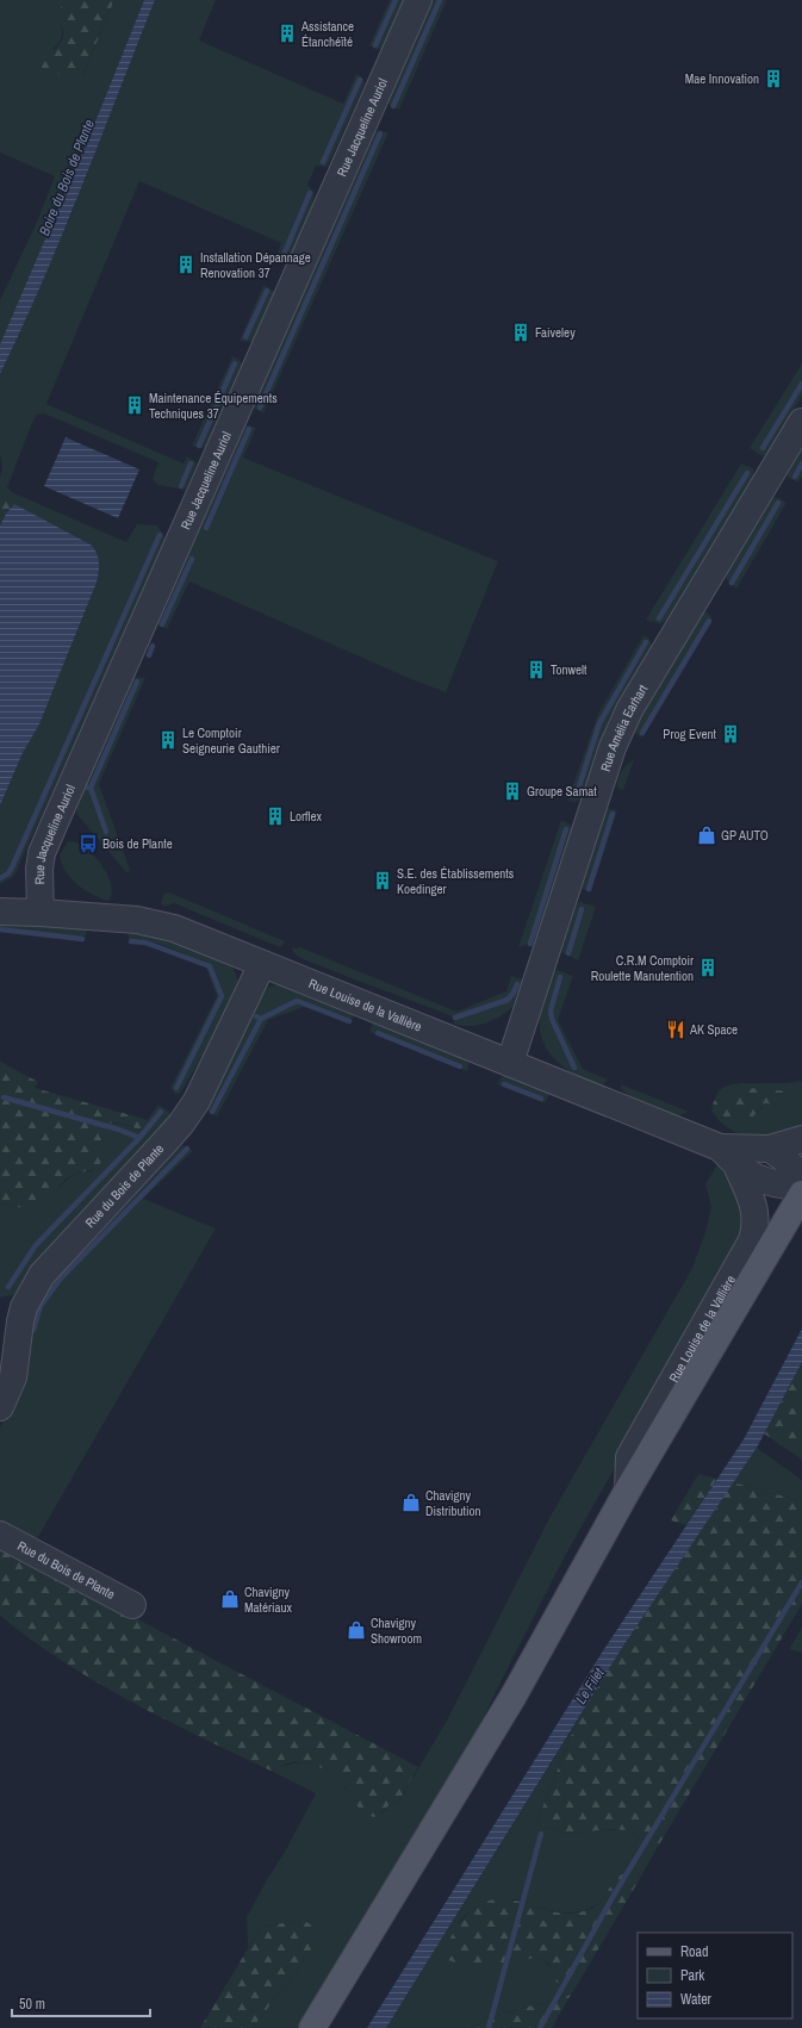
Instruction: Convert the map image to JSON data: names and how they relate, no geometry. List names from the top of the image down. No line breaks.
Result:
{"streets":{"street":["Rue Jacqueline Auriol","Rue Amélia Earhart","Rue Louise de la Vallière","Rue du Bois de Plante"]},"crossings":[["Rue Jacqueline Auriol","Rue Louise de la Vallière"],["Rue Amélia Earhart","Rue Louise de la Vallière"],["Rue Louise de la Vallière","Rue du Bois de Plante"]],"water":["Boire du Bois de Plante","Le Filet"],"places":{"building":["Assistance Étanchéïté","Mae Innovation","Installation Dépannage Renovation 37","Faiveley","Maintenance Équipements Techniques 37","Tonwelt","Prog Event","Le Comptoir Seigneurie Gauthier","Groupe Samat","Lorflex","S.E. des Établissements Koedinger","C.R.M Comptoir Roulette Manutention"],"shop":["GP AUTO","Chavigny Distribution","Chavigny Matériaux","Chavigny Showroom"],"bus stop":["Bois de Plante"],"restaurant":["AK Space"]},"legend":["Road","Park","Water"],"scale_bar":"50 m"}
